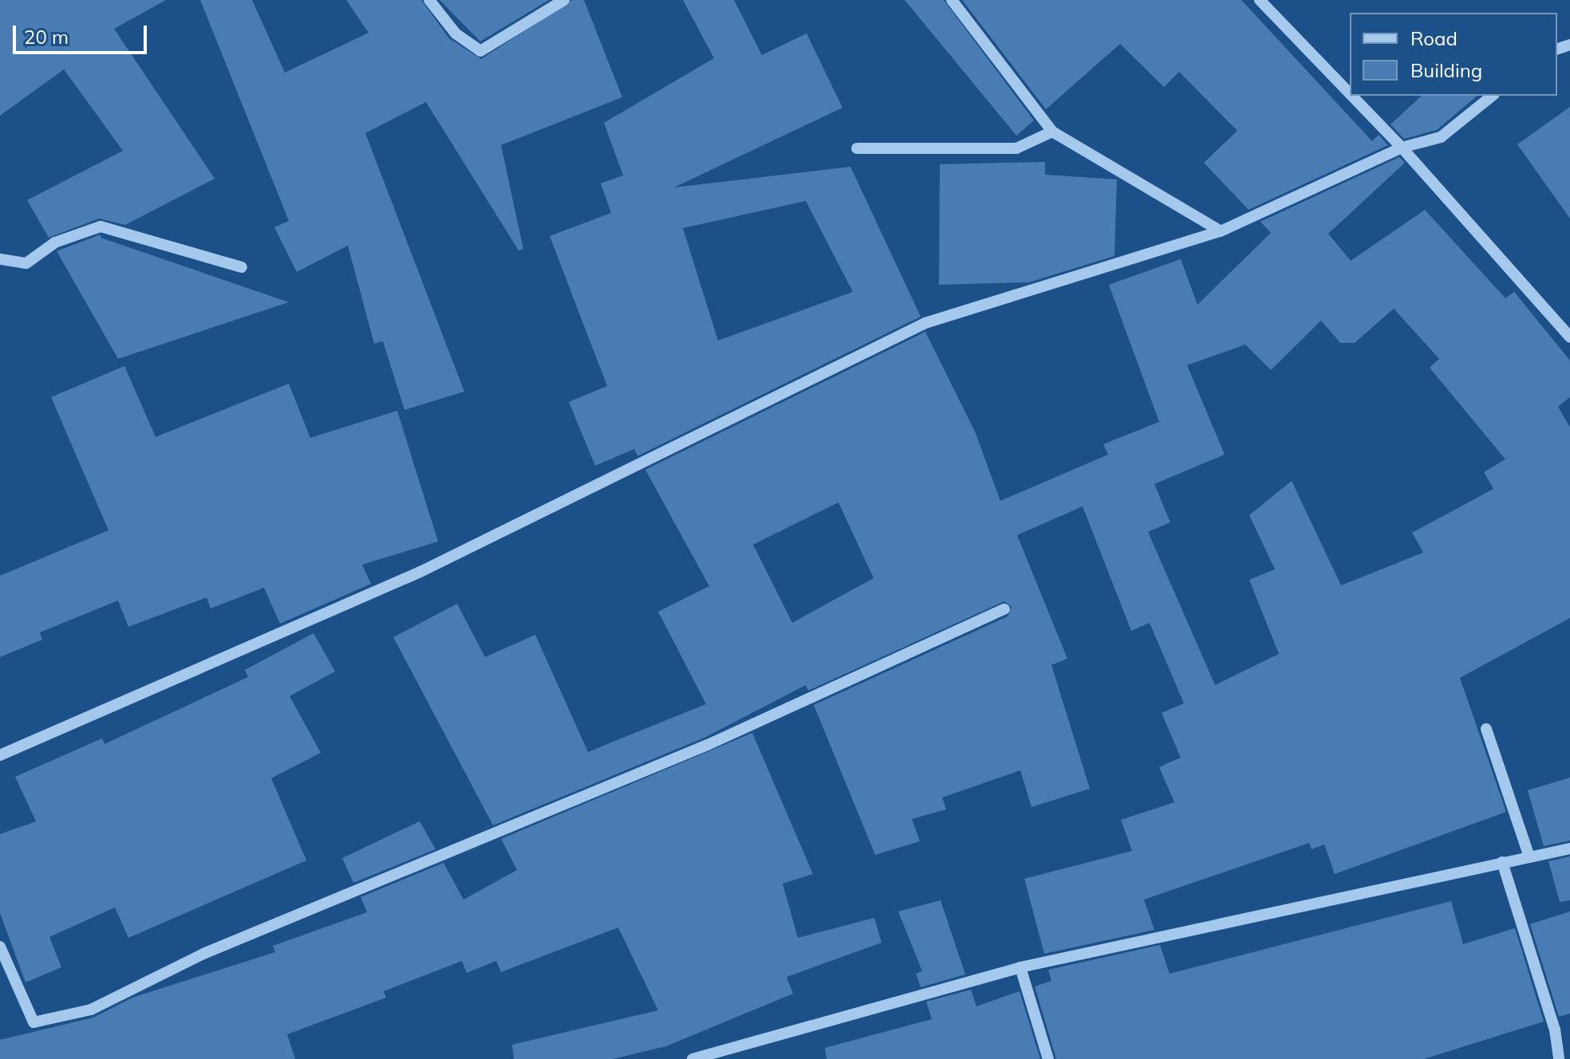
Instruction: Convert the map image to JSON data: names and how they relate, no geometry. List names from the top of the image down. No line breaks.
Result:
{"legend":["Road","Building"],"scale_bar":"20 m"}
